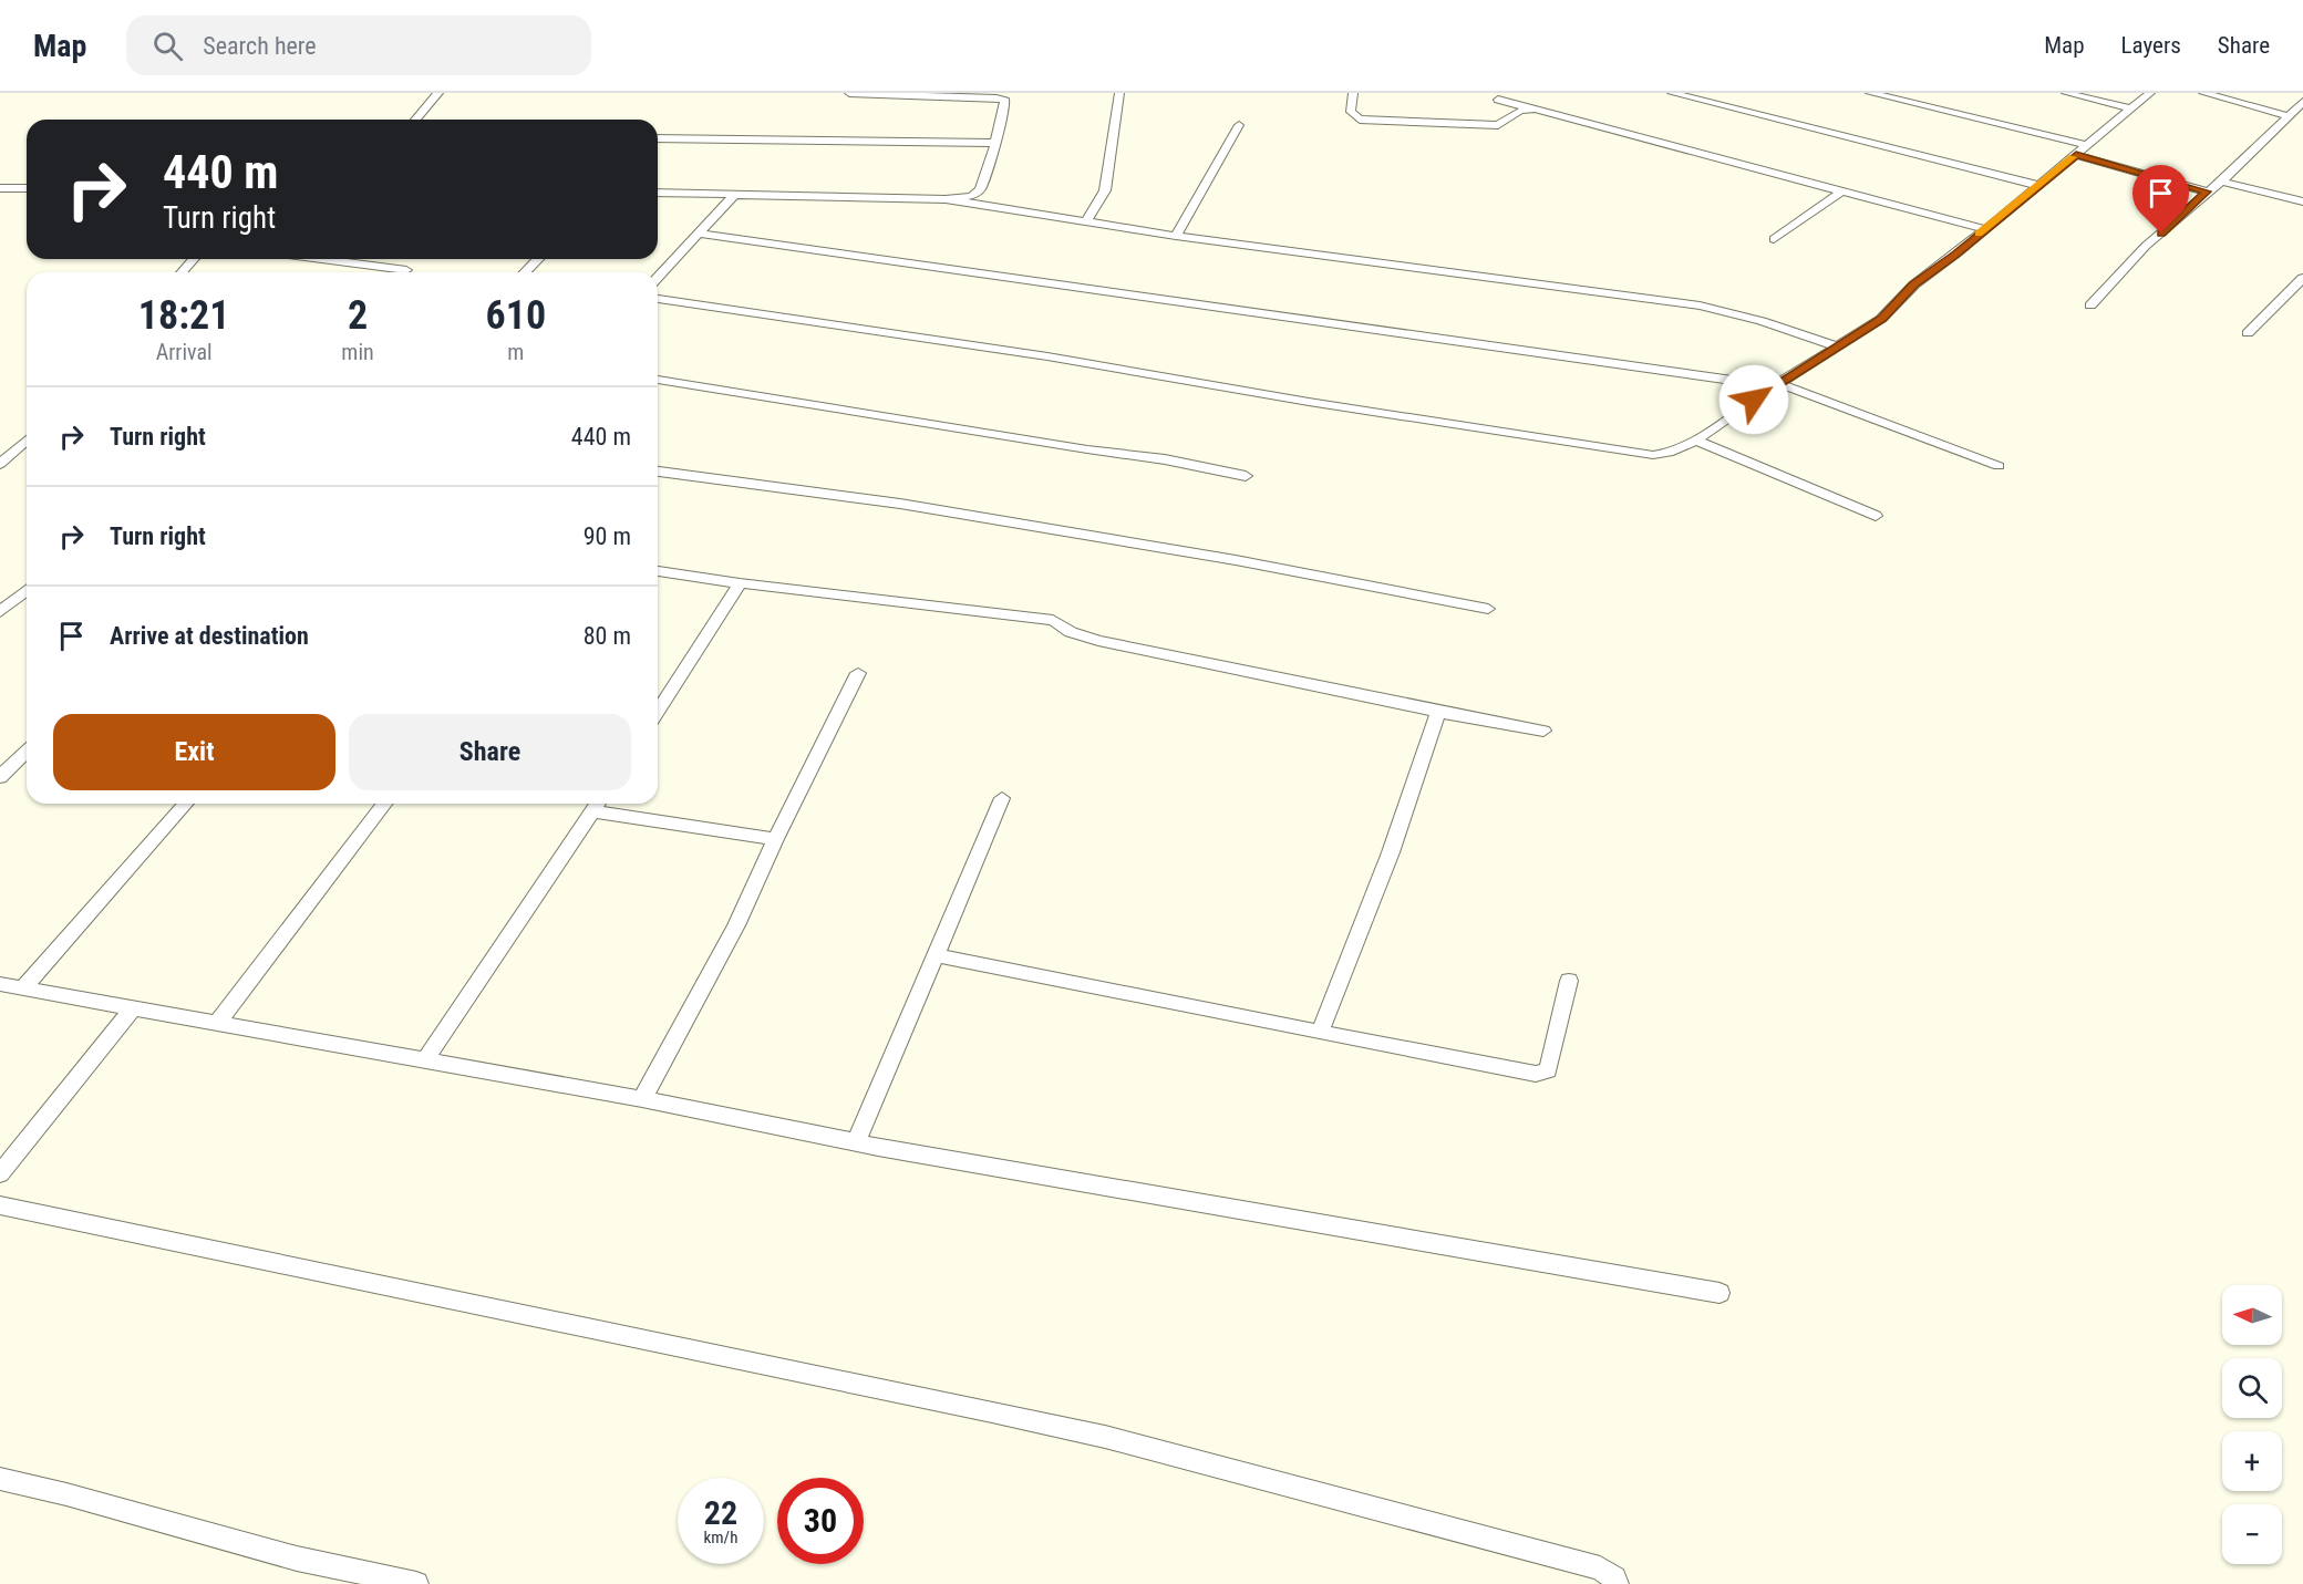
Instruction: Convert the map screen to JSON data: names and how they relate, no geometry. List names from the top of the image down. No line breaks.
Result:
{"north":"left","page":{"header":"Map","search":"Search here","nav":["Map","Layers","Share"],"turn":["440 m","Turn right"],"eta":["18:21","Arrival","2","min","610","m"],"list":[{"name":"Turn right","value":"440 m"},{"name":"Turn right","value":"90 m"},{"name":"Arrive at destination","value":"80 m"}],"buttons":["Exit","Share"],"map_buttons":["+","−"],"speed":"22 km/h","limit":"30"}}
